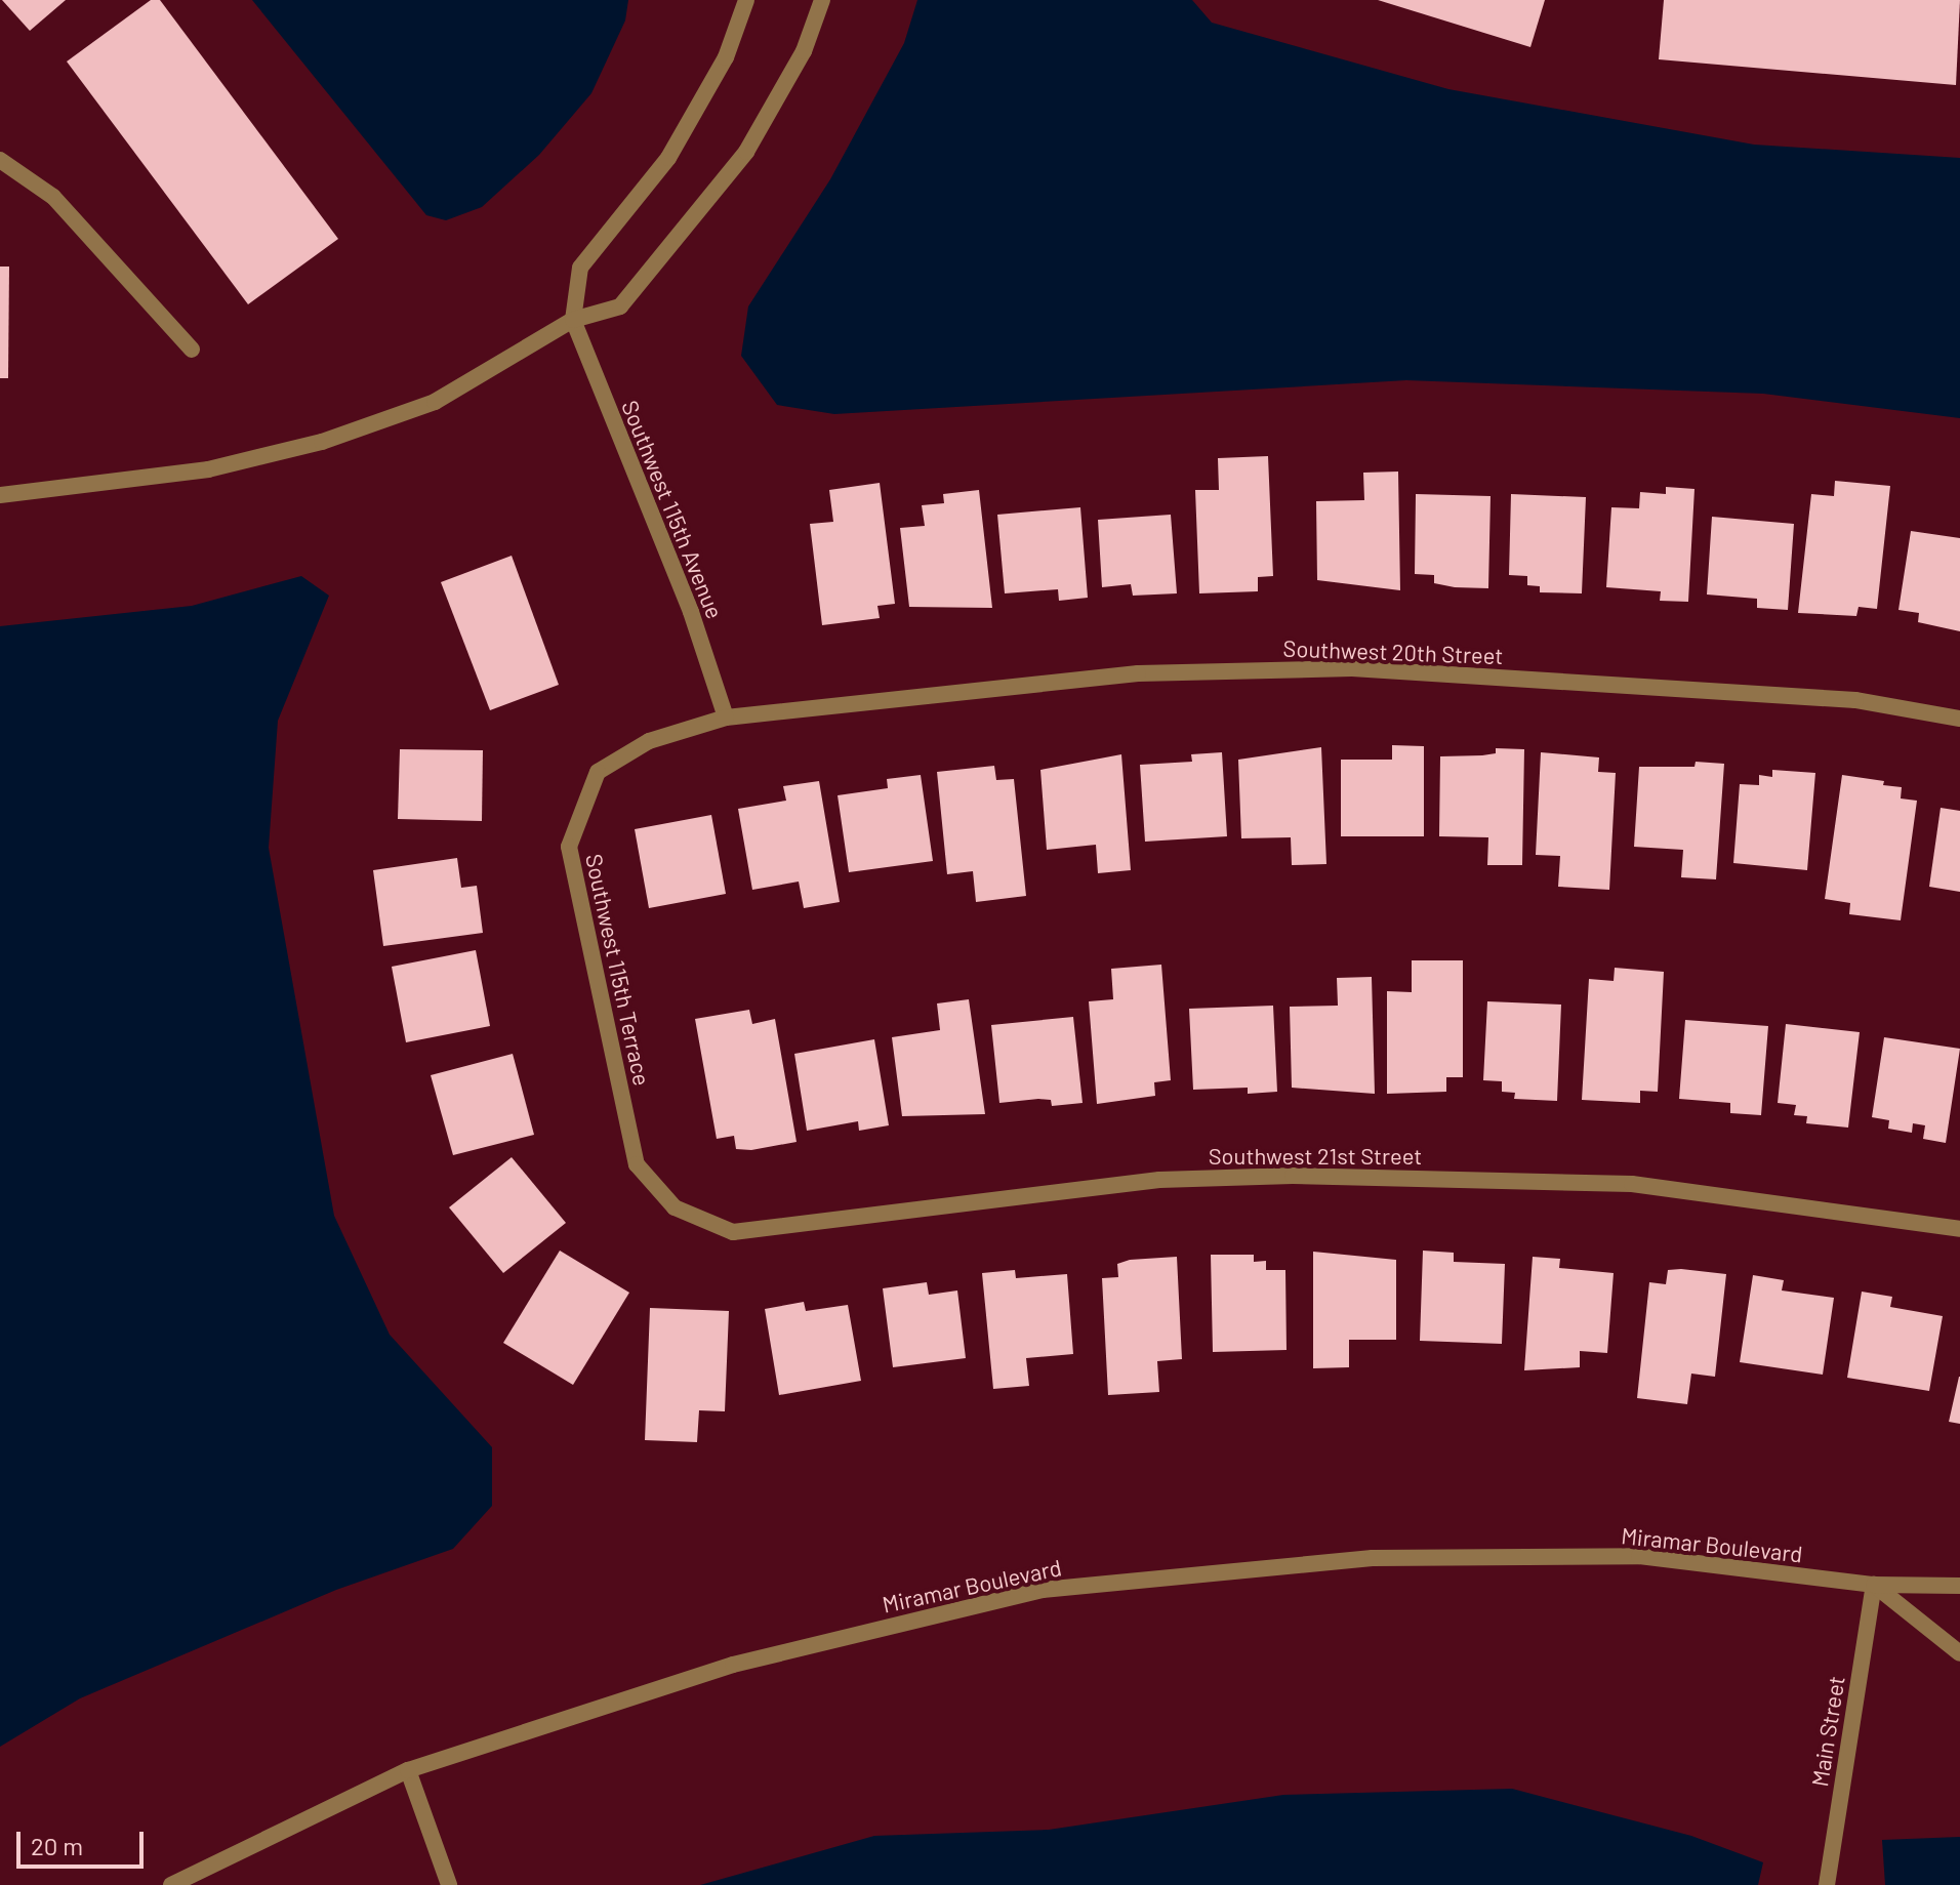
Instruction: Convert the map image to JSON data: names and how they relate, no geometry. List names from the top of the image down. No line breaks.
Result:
{"streets":{"street":["Southwest 115th Avenue","Southwest 20th Street","Southwest 115th Terrace","Southwest 21st Street","Miramar Boulevard","Main Street"]},"crossings":[["Southwest 115th Avenue","Southwest 20th Street"],["Southwest 115th Avenue","Southwest 115th Terrace"],["Southwest 20th Street","Southwest 115th Terrace"],["Southwest 115th Terrace","Southwest 21st Street"],["Miramar Boulevard","Main Street"]],"scale_bar":"20 m"}
